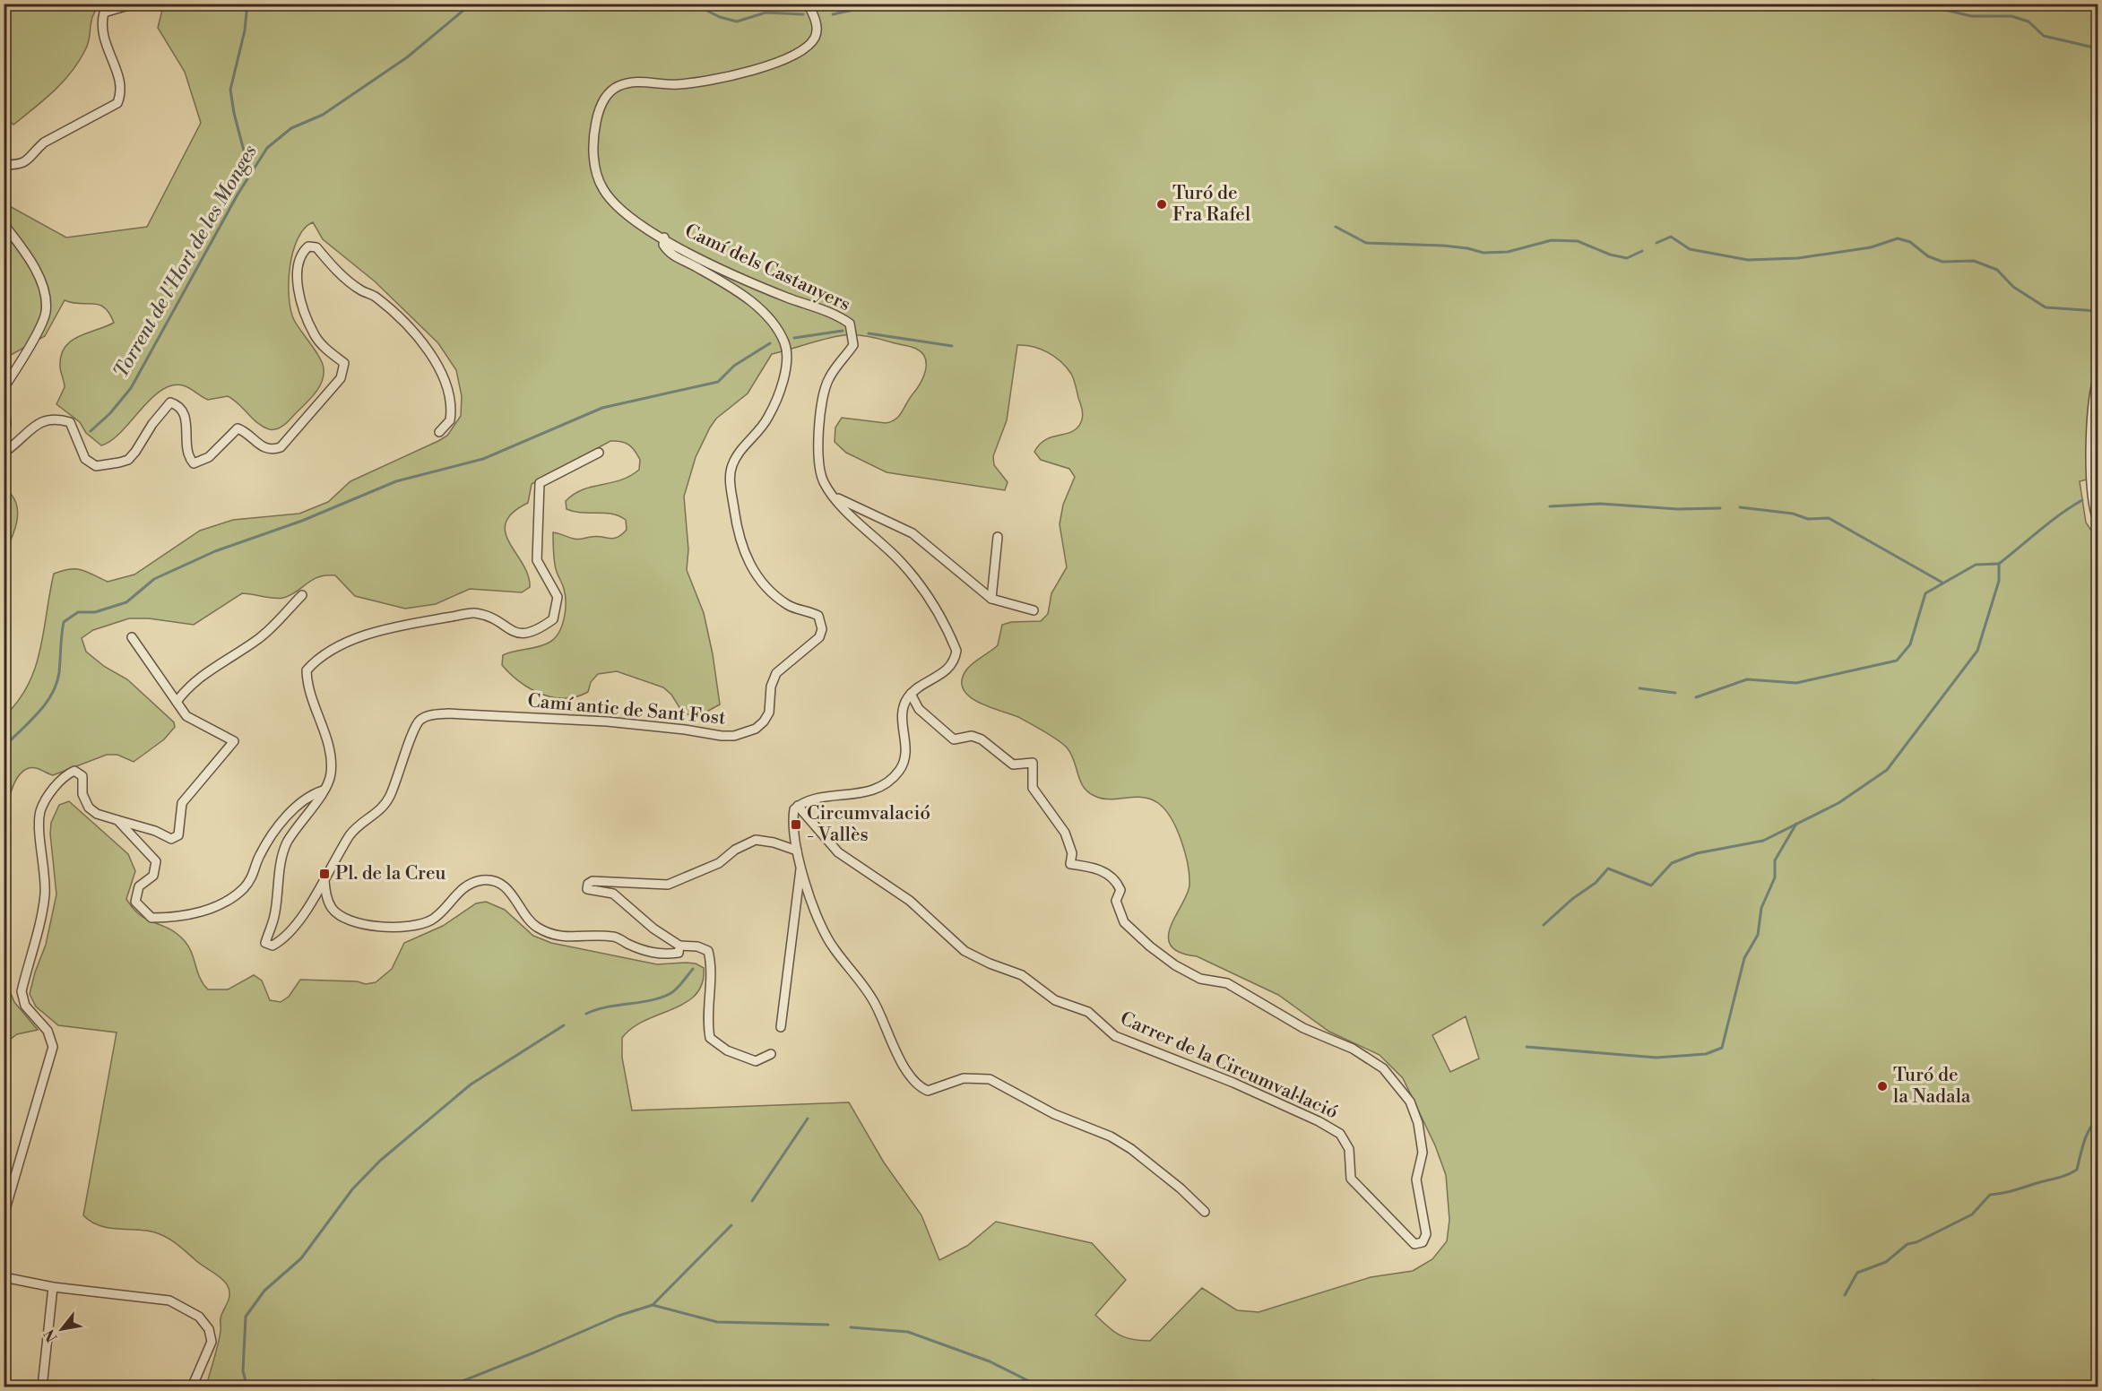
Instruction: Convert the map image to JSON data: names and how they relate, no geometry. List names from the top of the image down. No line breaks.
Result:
{"streets":{"street":["Camí dels Castanyers","Camí antic de Sant Fost","Carrer de la Circumval·lació"]},"crossings":[["Camí dels Castanyers","Camí antic de Sant Fost"]],"water":["Torrent de l'Hort de les Monges"],"places":{"other":["Turó de Fra Rafel","Turó de la Nadala"],"transit":["Circumvalació - Vallès","Pl. de la Creu"]},"north":"bottom left"}
